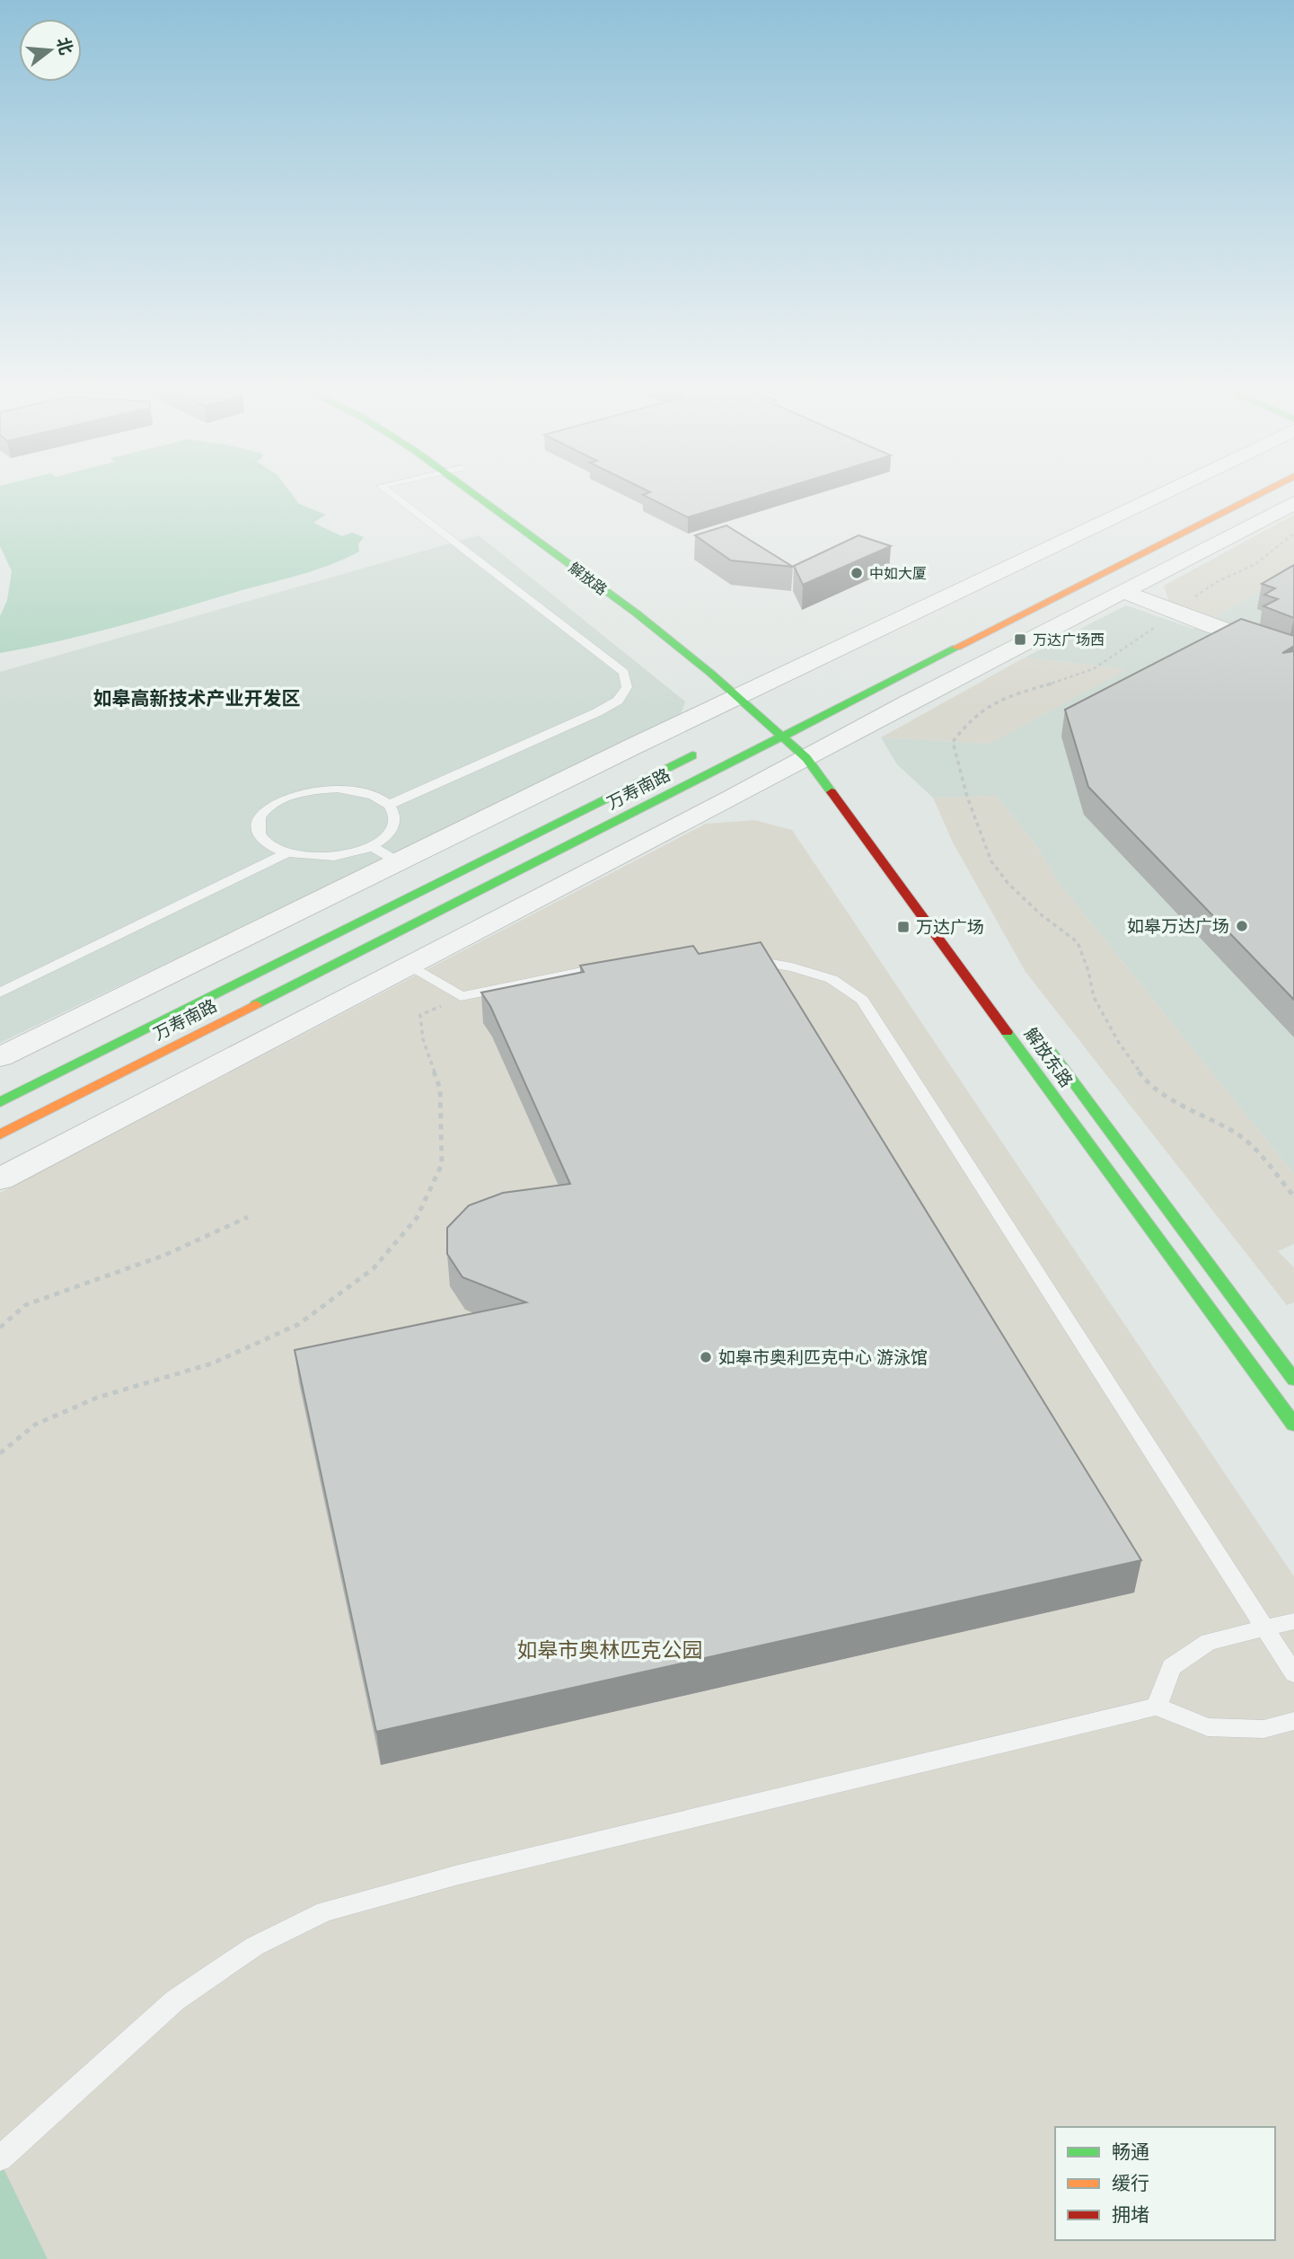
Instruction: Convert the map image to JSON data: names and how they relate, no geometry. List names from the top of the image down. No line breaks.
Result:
{"streets":{"street":["解放路","万寿南路","解放东路"]},"crossings":[["解放路","解放东路"],["万寿南路","解放东路"]],"districts":["如皋高新技术产业开发区"],"parks":["如皋市奥林匹克公园"],"places":{"other":["中如大厦","如皋万达广场","如皋市奥利匹克中心 游泳馆"],"transit":["万达广场西","万达广场"]},"legend":["畅通","缓行","拥堵"],"north":"right"}
